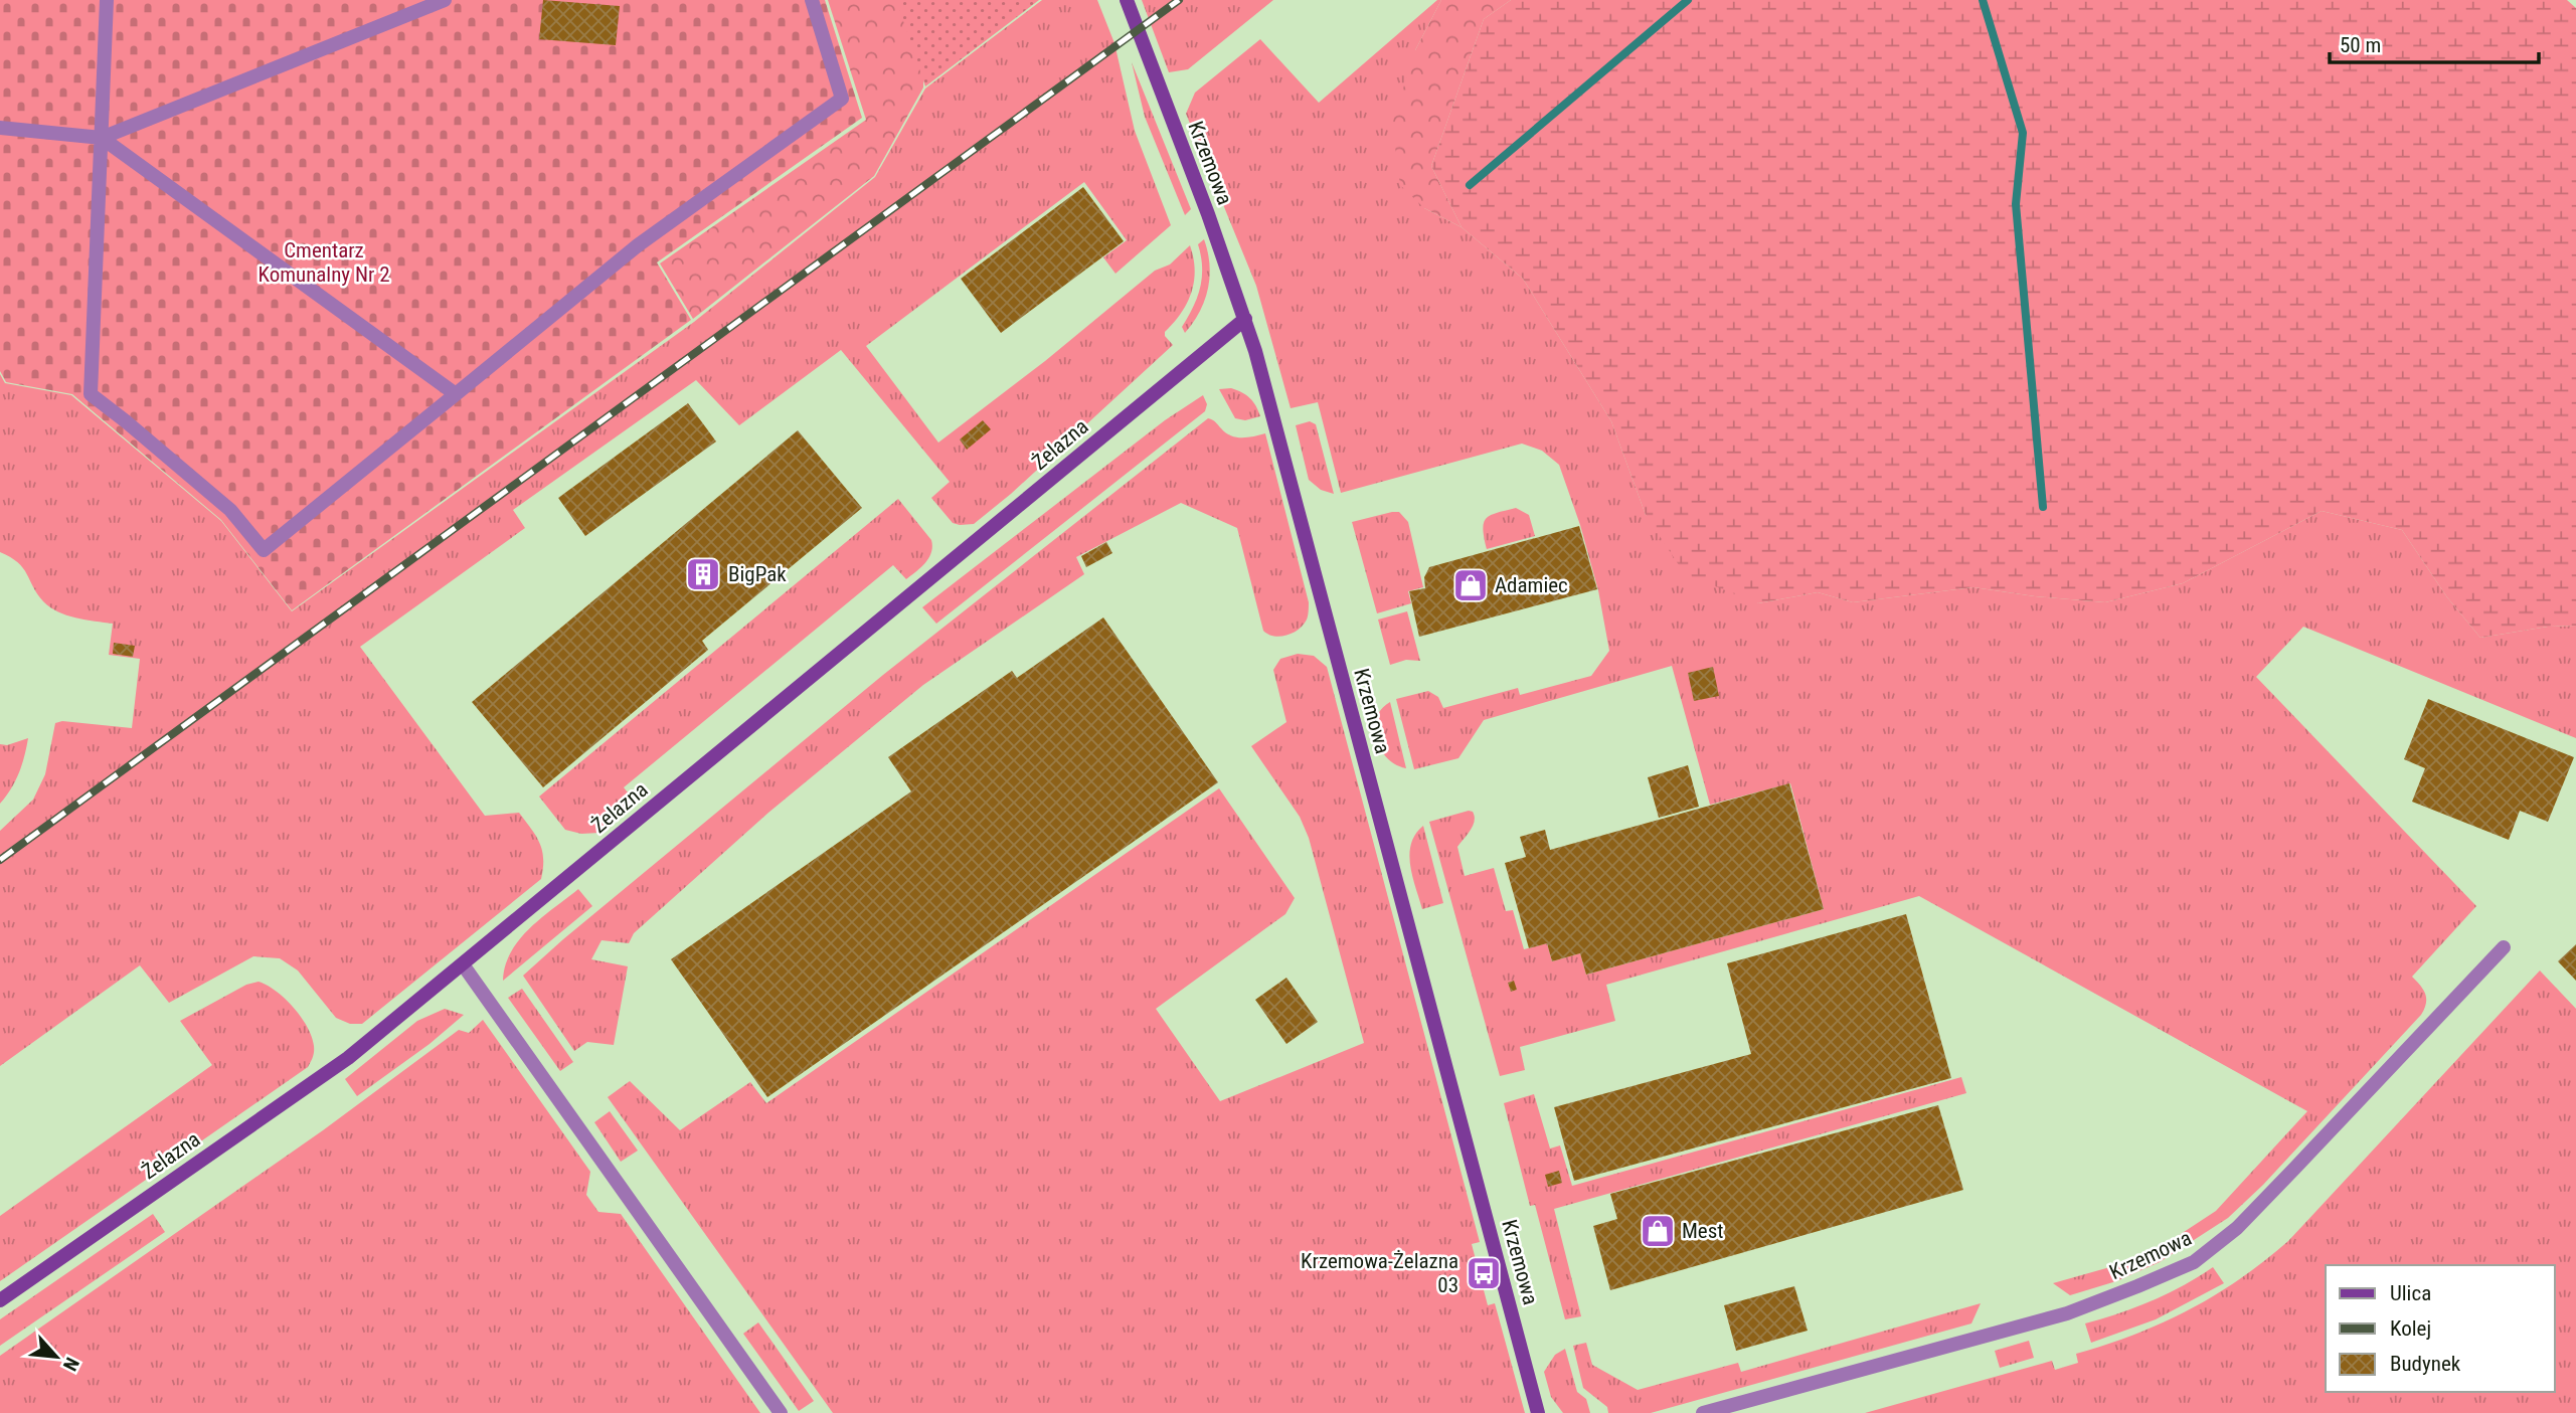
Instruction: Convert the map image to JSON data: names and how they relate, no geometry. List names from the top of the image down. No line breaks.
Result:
{"streets":{"street":["Krzemowa","Żelazna"]},"crossings":[["Krzemowa","Żelazna"]],"parks":["Cmentarz Komunalny Nr 2"],"places":{"building":["BigPak"],"shop":["Adamiec","Mest"],"bus stop":["Krzemowa-Żelazna 03"]},"legend":["Ulica","Kolej","Budynek"],"scale_bar":"50 m","north":"bottom right"}
